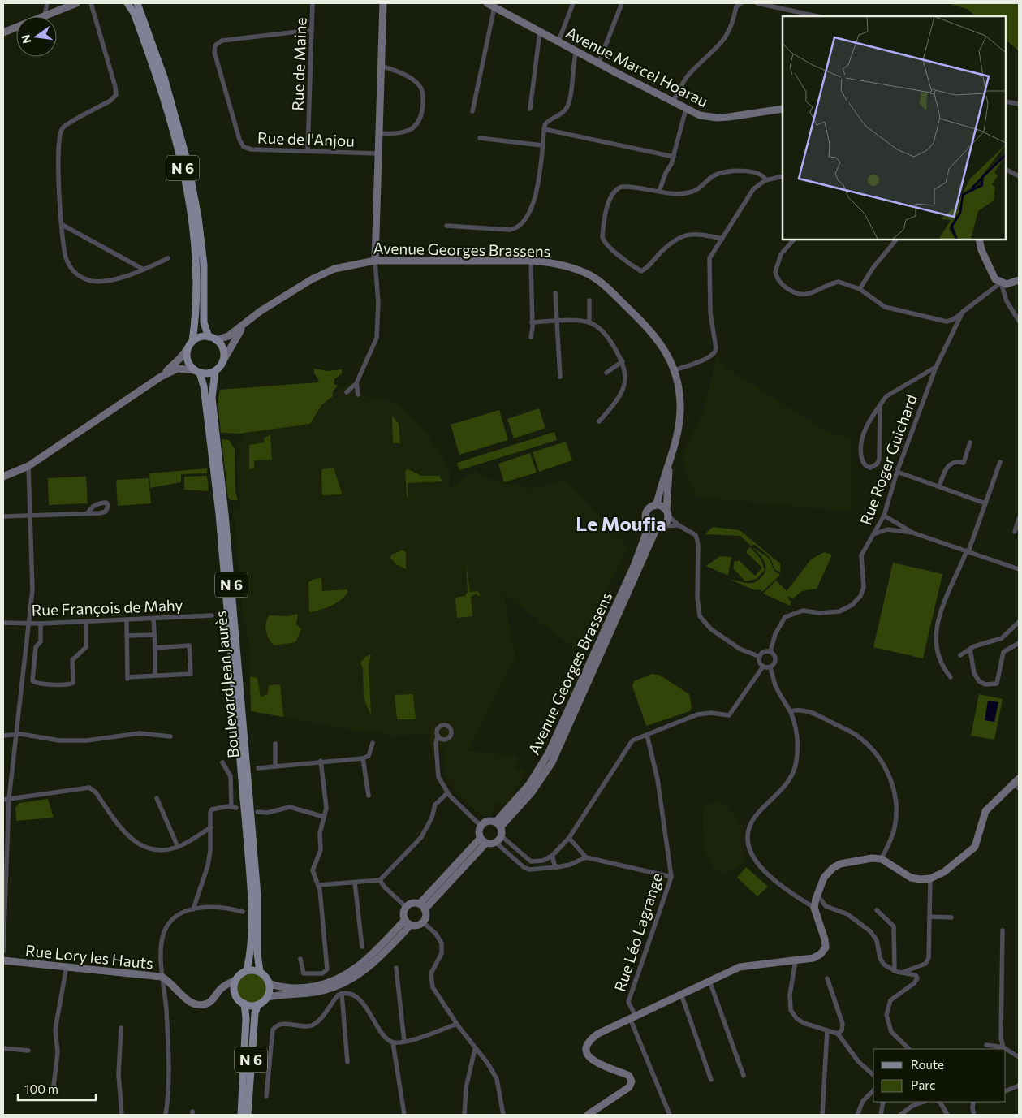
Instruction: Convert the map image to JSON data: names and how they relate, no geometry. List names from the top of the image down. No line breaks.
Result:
{"streets":{"main road":["N 6","Boulevard Jean Jaurès"],"street":["Rue de Maine","Avenue Marcel Hoarau","Rue de l'Anjou","Avenue Georges Brassens","Rue Roger Guichard","Rue François de Mahy","Rue Léo Lagrange","Rue Lory les Hauts"]},"crossings":[["Rue de Maine","Rue de l'Anjou"],["N 6","Avenue Georges Brassens"],["N 6","Boulevard Jean Jaurès"],["N 6","Rue Lory les Hauts"],["Avenue Georges Brassens","Boulevard Jean Jaurès"],["Boulevard Jean Jaurès","Rue Lory les Hauts"]],"districts":["Le Moufia"],"legend":["Route","Parc"],"scale_bar":"100 m","north":"left"}
